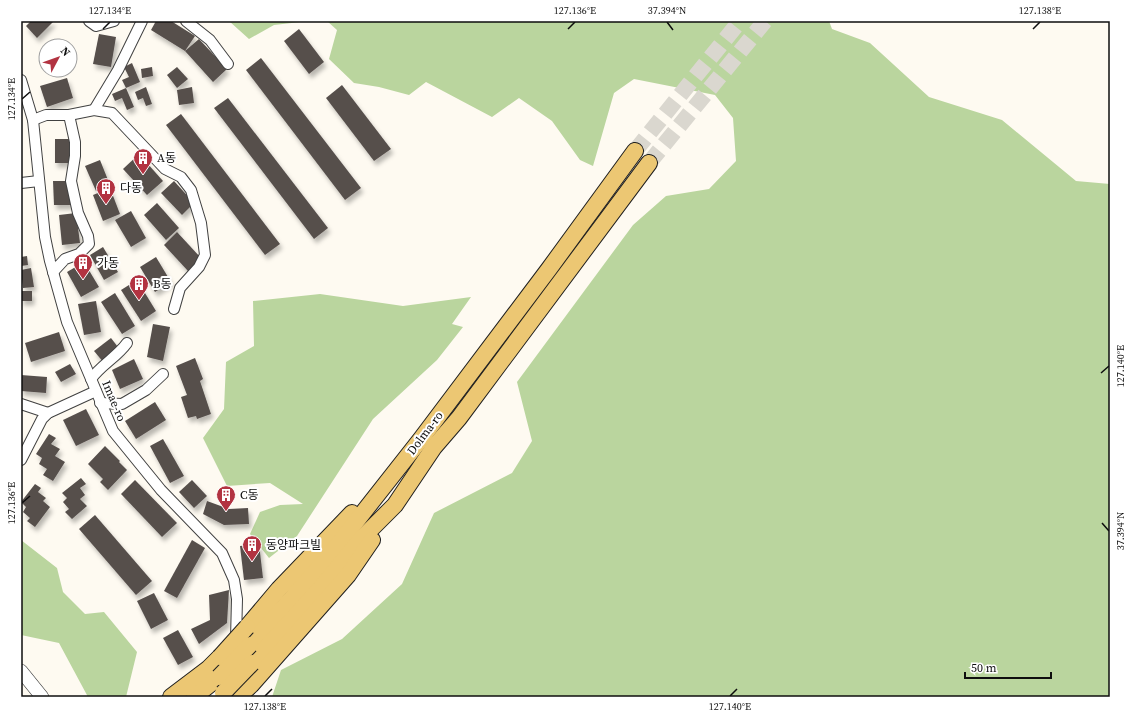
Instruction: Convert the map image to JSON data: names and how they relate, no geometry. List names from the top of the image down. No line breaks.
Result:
{"streets":{"main road":["Dolma-ro"],"street":["Imae-ro"]},"crossings":[["Imae-ro","Dolma-ro"]],"places":{"building":["A동","다동","가동","B동","C동","동양파크빌"]},"scale_bar":"50 m","north":"top right","coordinates":["127.134°E","127.136°E","37.394°N","127.138°E","127.140°E"]}
